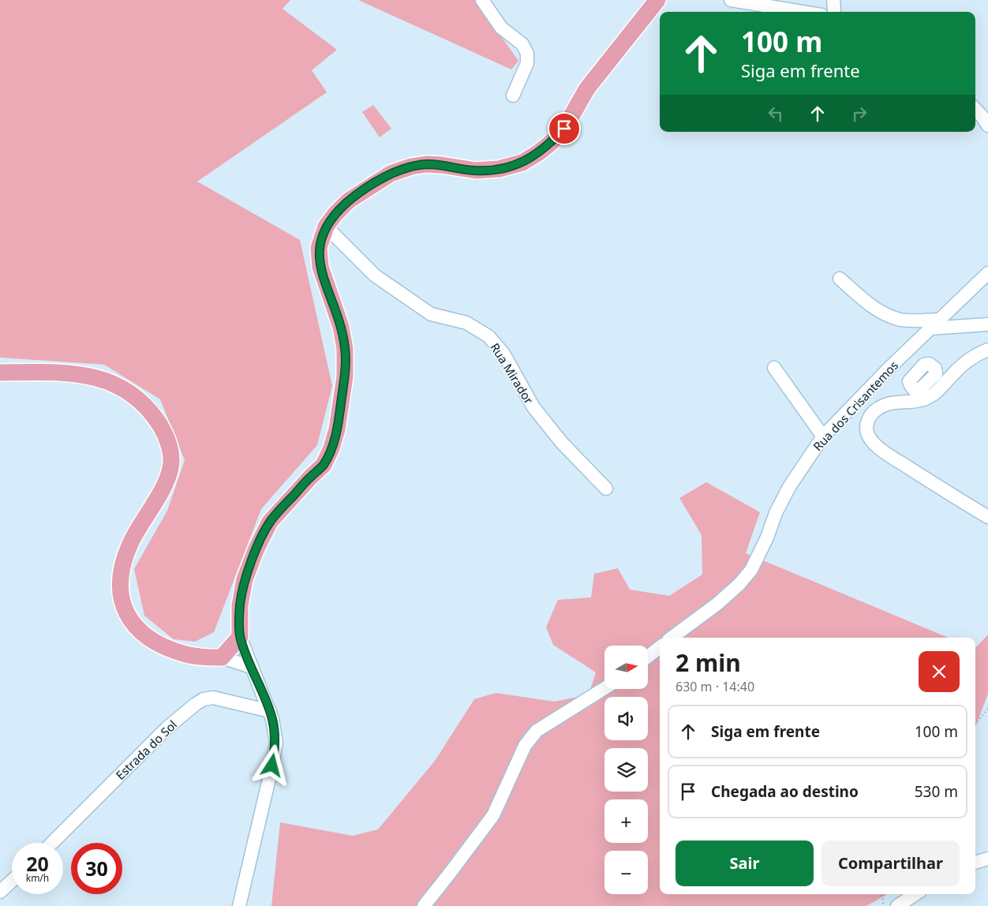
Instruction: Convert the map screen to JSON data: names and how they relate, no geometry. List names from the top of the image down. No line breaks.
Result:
{"streets":{"street":["Rua Mirador","Rua dos Crisantemos","Estrada do Sol"]},"north":"right","page":{"turn":["100 m","Siga em frente"],"heading":["2 min","630 m · 14:40"],"map_buttons":["+","−"],"list":[{"name":"Siga em frente","value":"100 m"},{"name":"Chegada ao destino","value":"530 m"}],"buttons":["Sair","Compartilhar"],"speed":"20 km/h","limit":"30"}}
